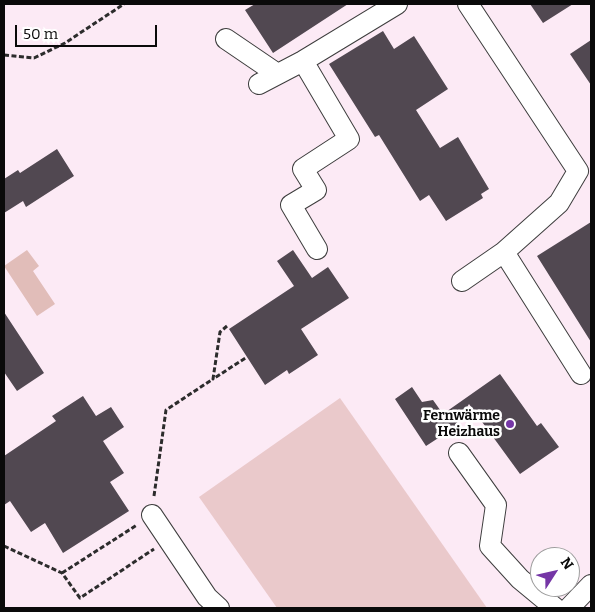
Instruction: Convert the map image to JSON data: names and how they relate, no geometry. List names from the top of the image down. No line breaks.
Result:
{"places":["Fernwärme Heizhaus"],"scale_bar":"50 m","north":"top right"}
